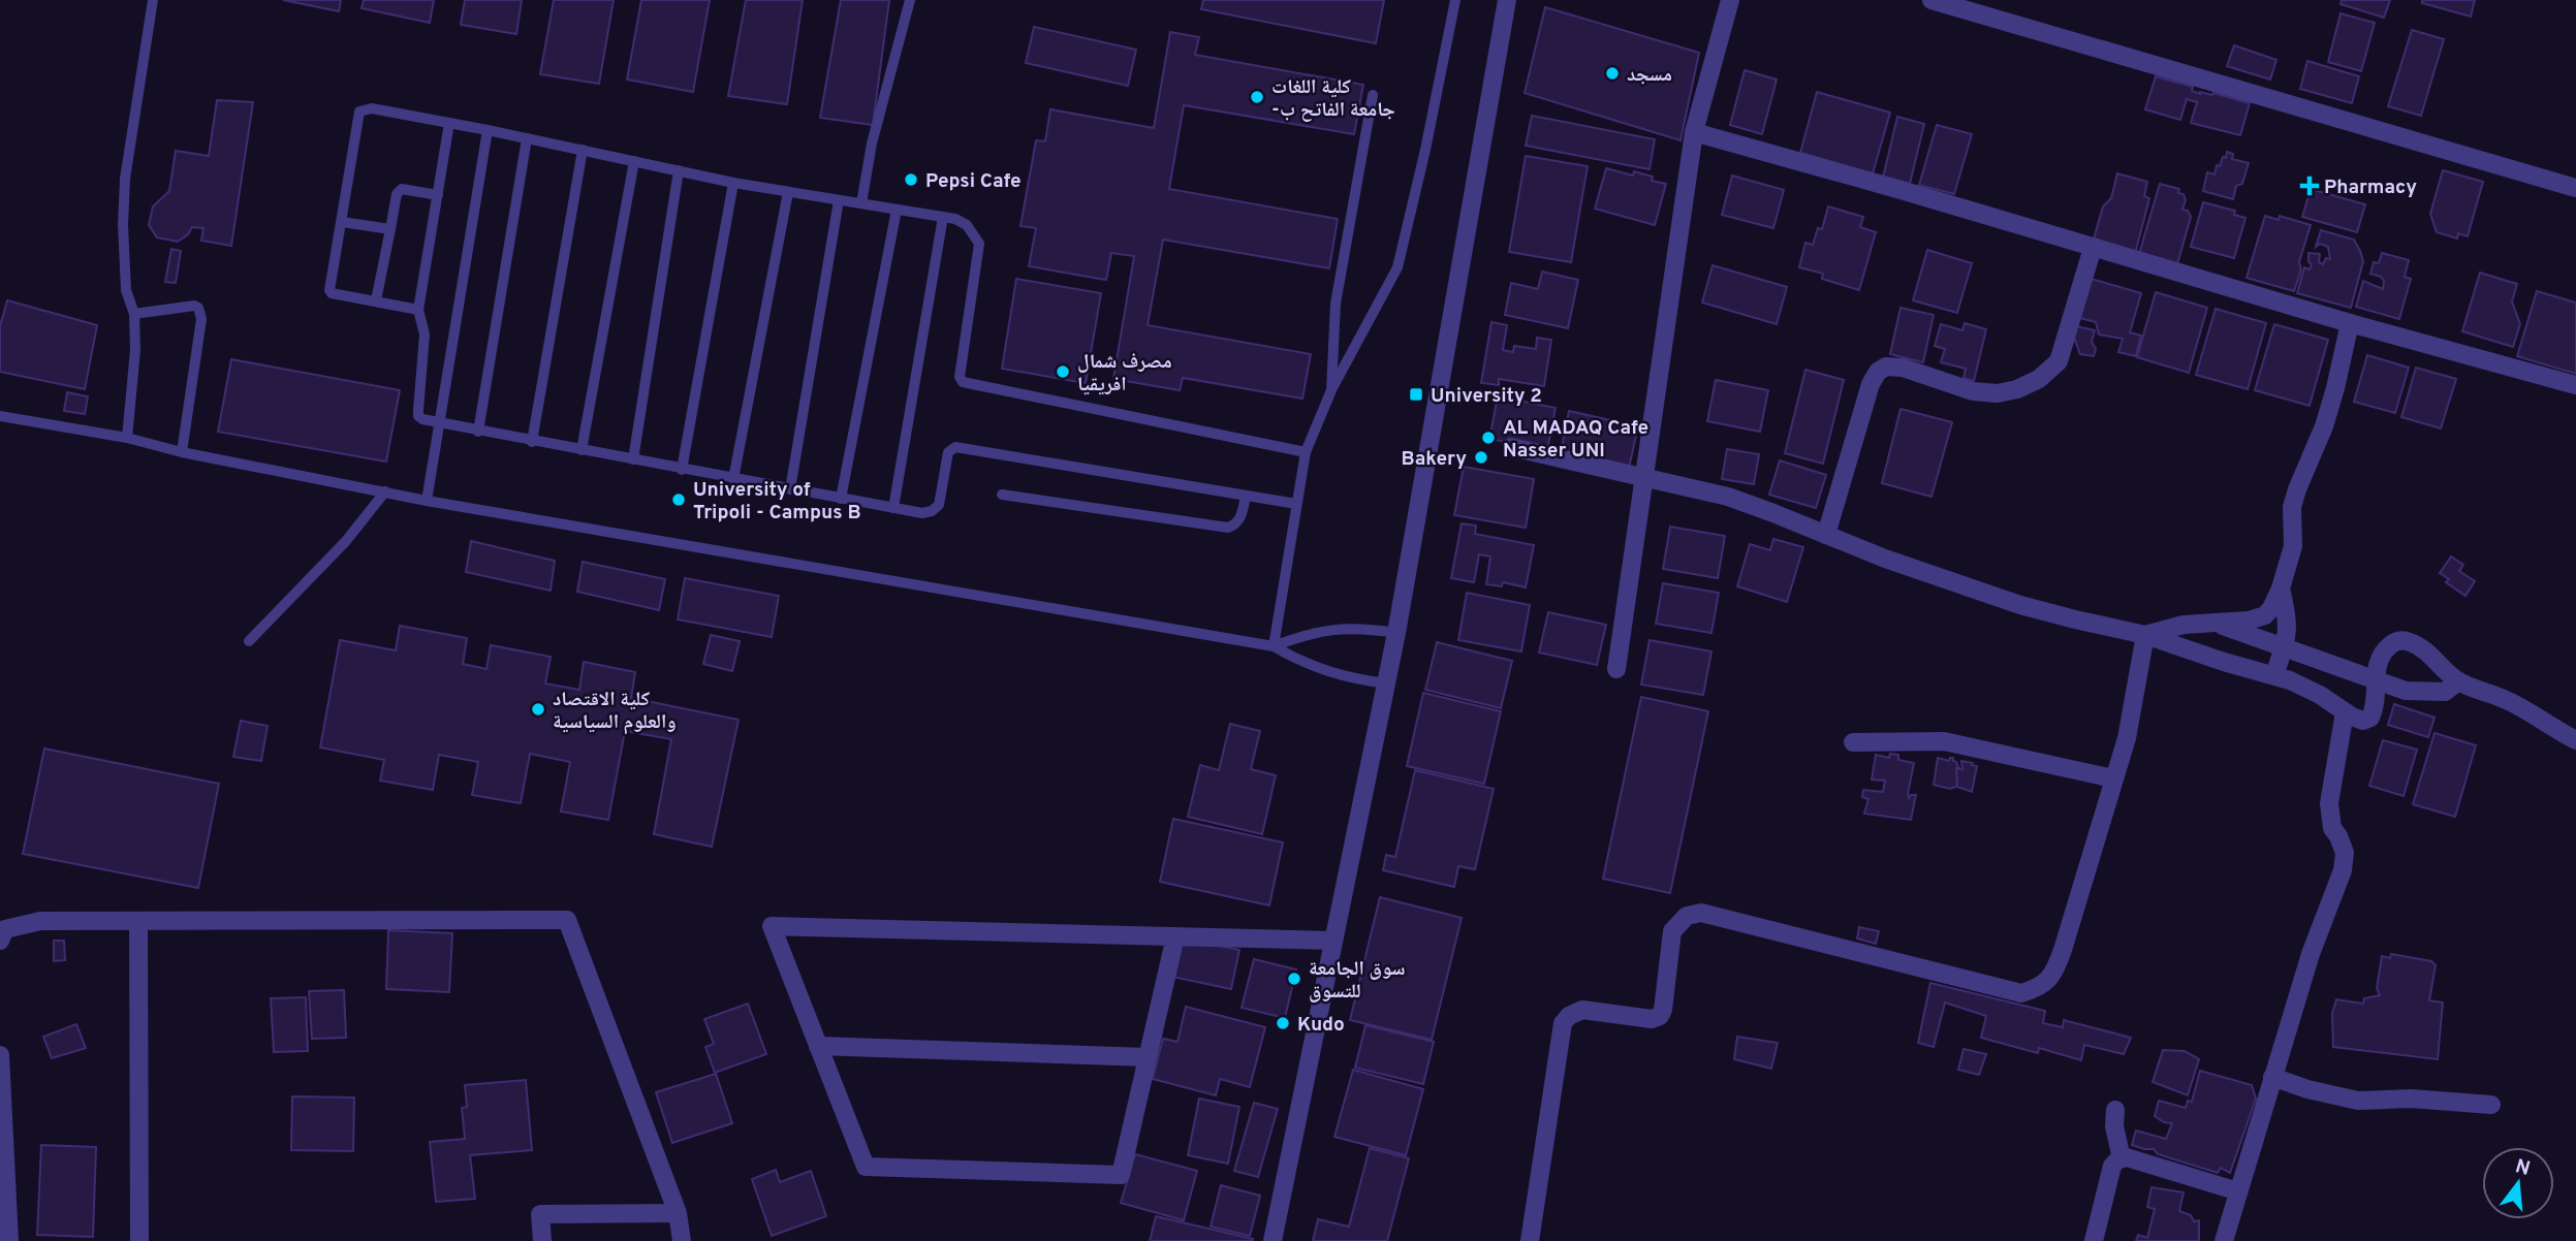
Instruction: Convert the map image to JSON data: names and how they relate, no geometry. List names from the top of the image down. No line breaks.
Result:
{"places":{"other":["مسجد","كلية اللغات -جامعة الفاتح ب","Pepsi Cafe","مصرف شمال افريقيا","AL MADAQ Cafe Nasser UNI","Bakery","University of Tripoli - Campus B","كلية الاقتصاد والعلوم السياسية","سوق الجامعة للتسوق","Kudo"],"health":["Pharmacy"],"transit":["University 2"]},"north":"top"}
